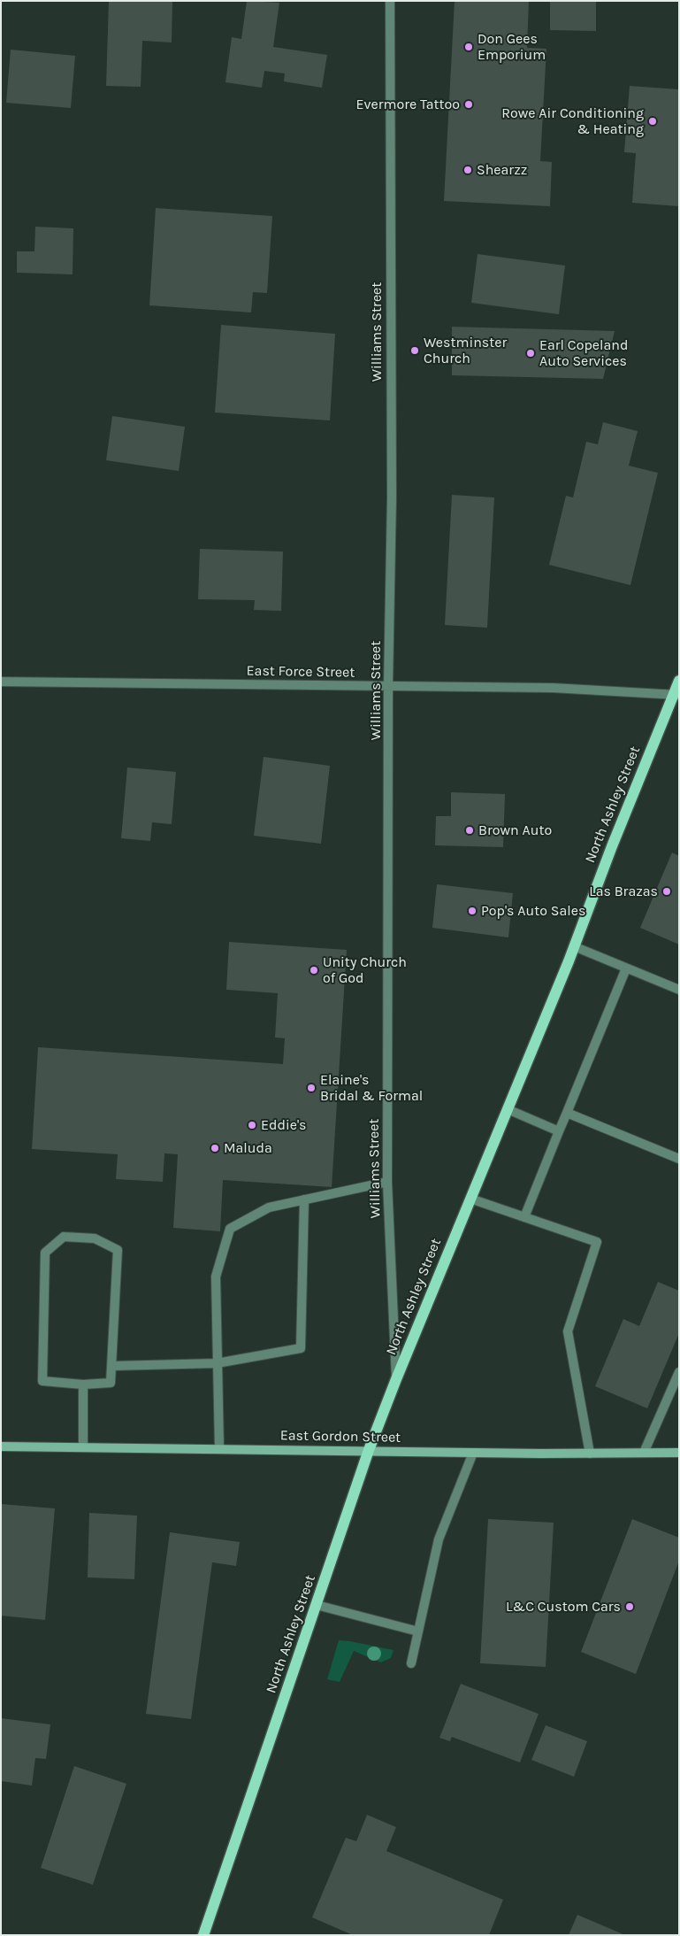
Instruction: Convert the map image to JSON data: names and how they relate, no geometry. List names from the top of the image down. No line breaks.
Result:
{"streets":{"main road":["North Ashley Street"],"street":["Williams Street","East Force Street","East Gordon Street"]},"crossings":[["Williams Street","East Force Street"],["Williams Street","North Ashley Street"],["East Force Street","North Ashley Street"],["North Ashley Street","East Gordon Street"]],"places":["Don Gees Emporium","Evermore Tattoo","Rowe Air Conditioning & Heating","Shearzz","Westminster Church","Earl Copeland Auto Services","Brown Auto","Las Brazas","Pop's Auto Sales","Unity Church of God","Elaine's Bridal & Formal","Eddie's","Maluda","L&C Custom Cars"]}
